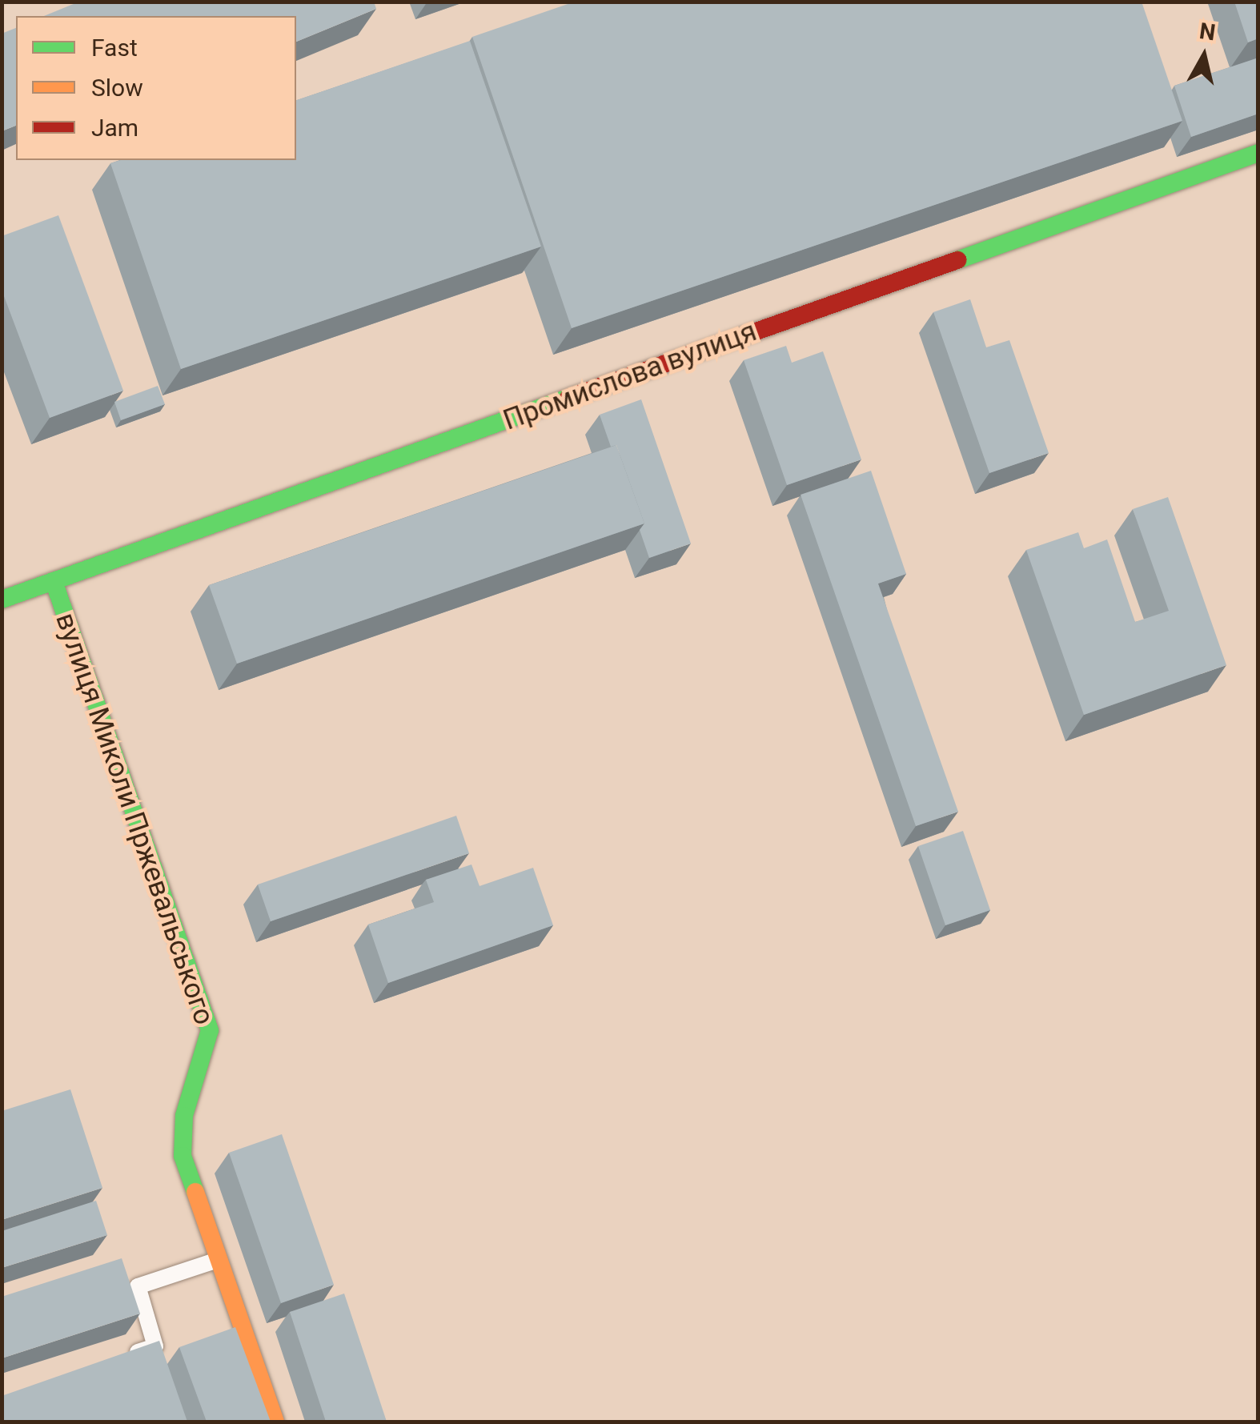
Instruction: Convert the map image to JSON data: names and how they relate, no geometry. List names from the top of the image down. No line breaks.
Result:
{"streets":{"street":["Промислова вулиця","вулиця Миколи Пржевальського"]},"crossings":[["Промислова вулиця","вулиця Миколи Пржевальського"]],"legend":["Fast","Slow","Jam"],"north":"top"}
